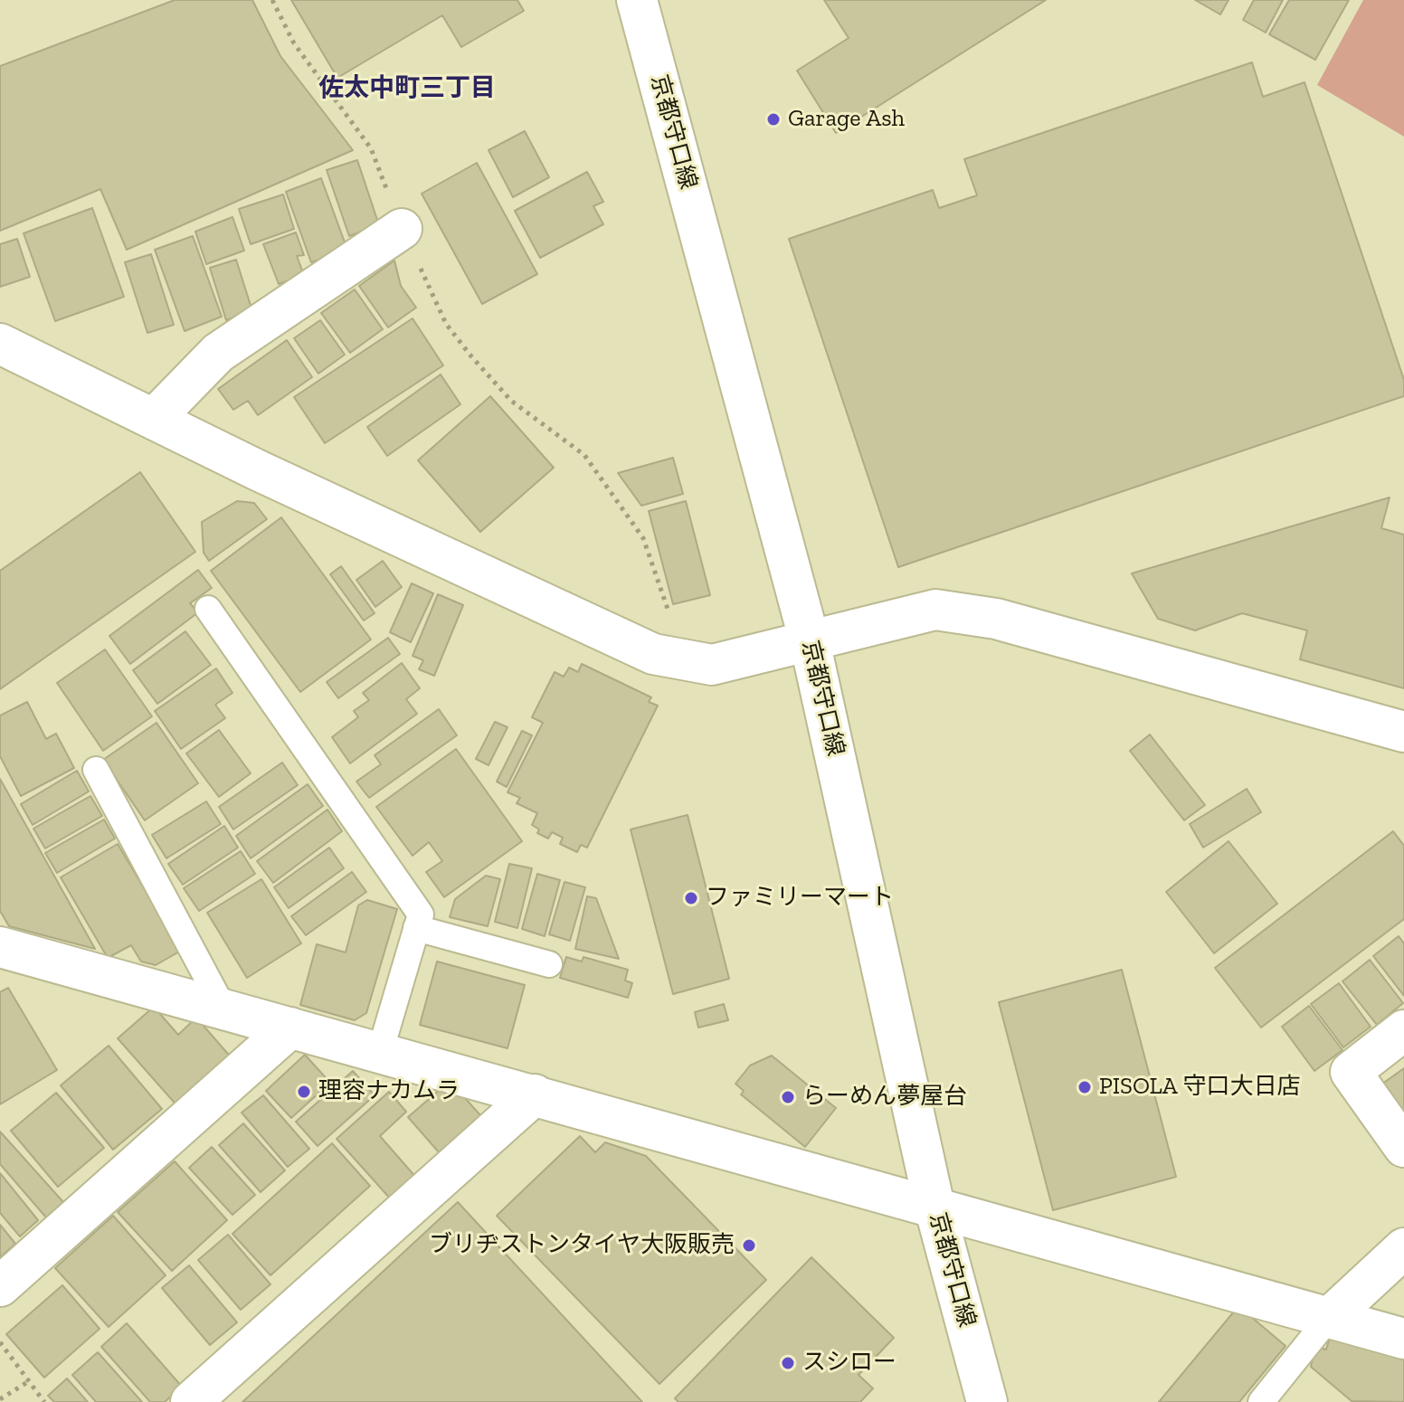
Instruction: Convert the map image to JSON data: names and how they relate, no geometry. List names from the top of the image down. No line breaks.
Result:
{"streets":{"street":["京都守口線"]},"districts":["佐太中町三丁目"],"places":["Garage Ash","ファミリーマート","PISOLA 守口大日店","理容ナカムラ","らーめん夢屋台","ブリヂストンタイヤ大阪販売","スシロー"]}
